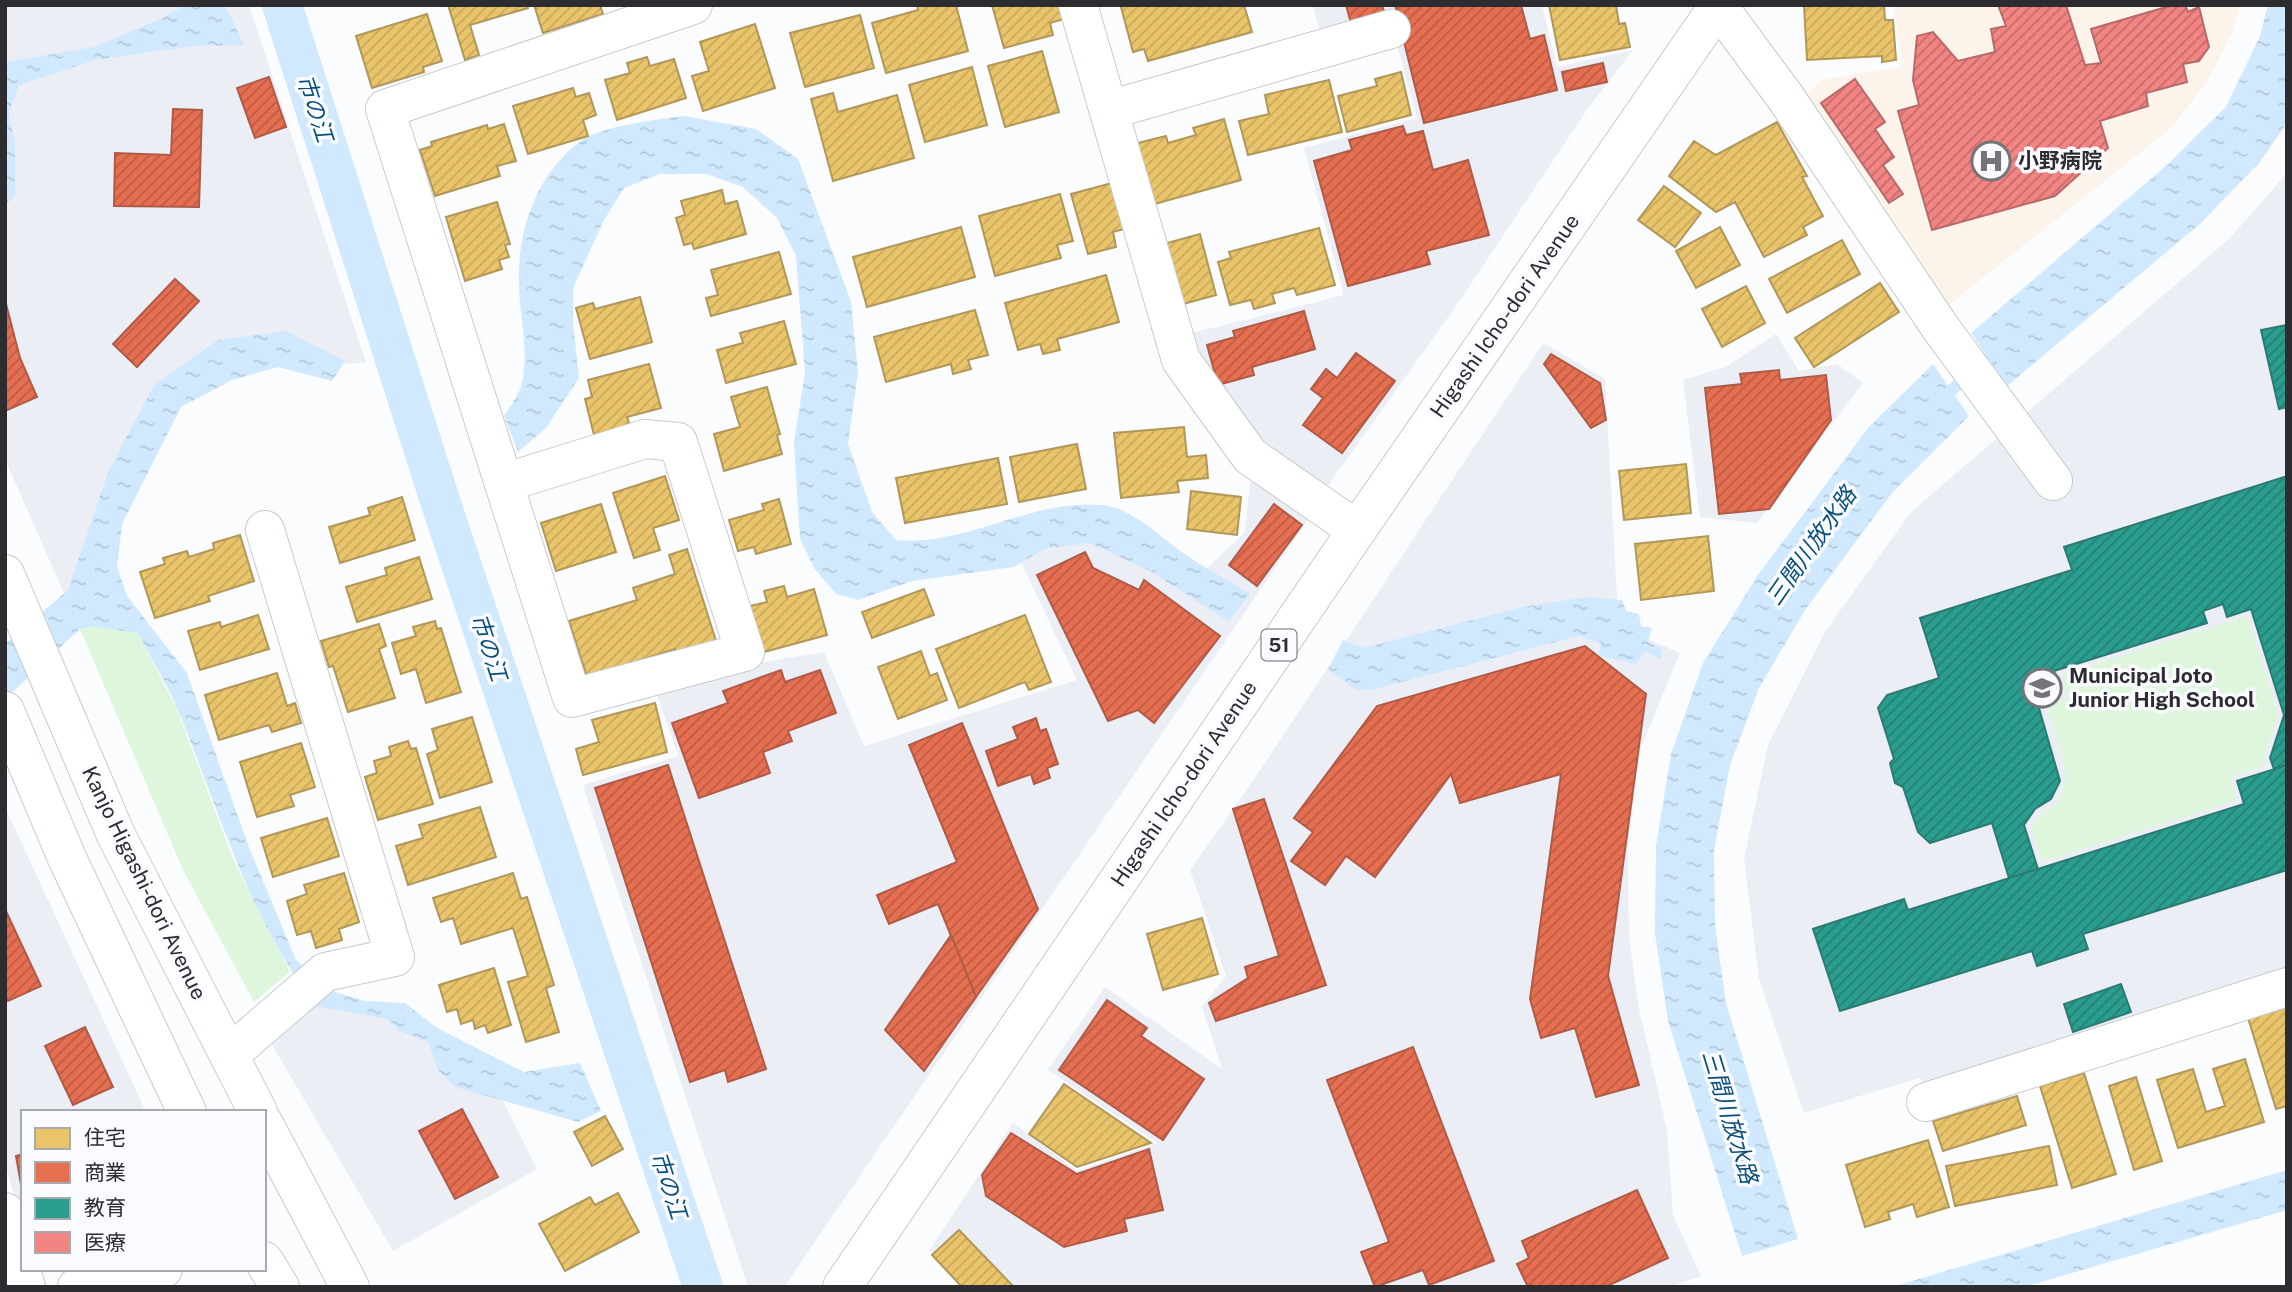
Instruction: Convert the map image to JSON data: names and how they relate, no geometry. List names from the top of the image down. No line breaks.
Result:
{"streets":{"street":["Higashi Icho-dori Avenue","51","Kanjo Higashi-dori Avenue"]},"water":["市の江","三間川放水路"],"places":{"hospital":["小野病院"],"school or university":["Municipal Joto Junior High School"]},"legend":["住宅","商業","教育","医療"]}
